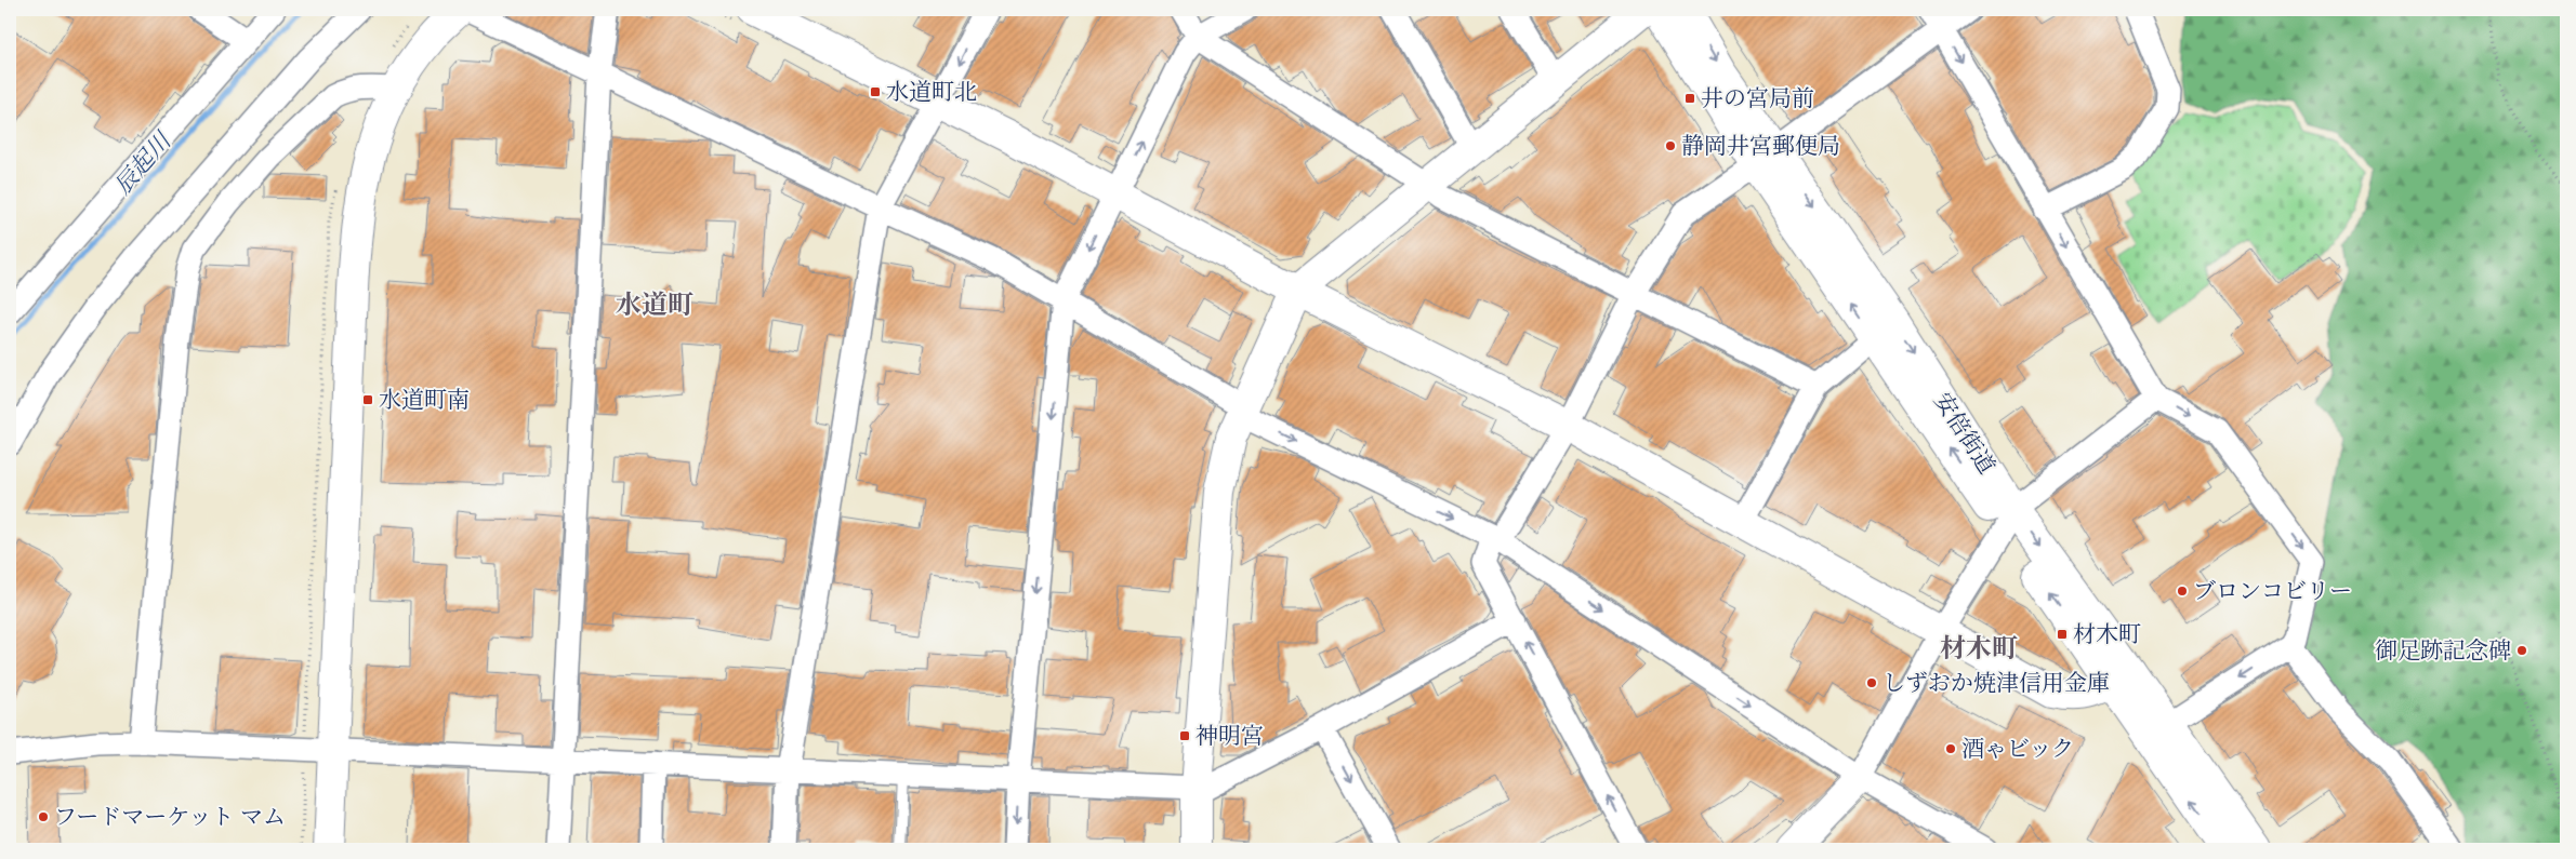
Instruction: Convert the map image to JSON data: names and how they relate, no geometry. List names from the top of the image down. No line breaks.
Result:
{"streets":{"street":["安倍街道"]},"districts":["水道町","材木町"],"water":["辰起川"],"places":{"transit":["水道町北","井の宮局前","水道町南","材木町","神明宮"],"other":["静岡井宮郵便局","ブロンコビリー","御足跡記念碑","しずおか焼津信用金庫","酒ゃビック","フードマーケット マム"]}}
